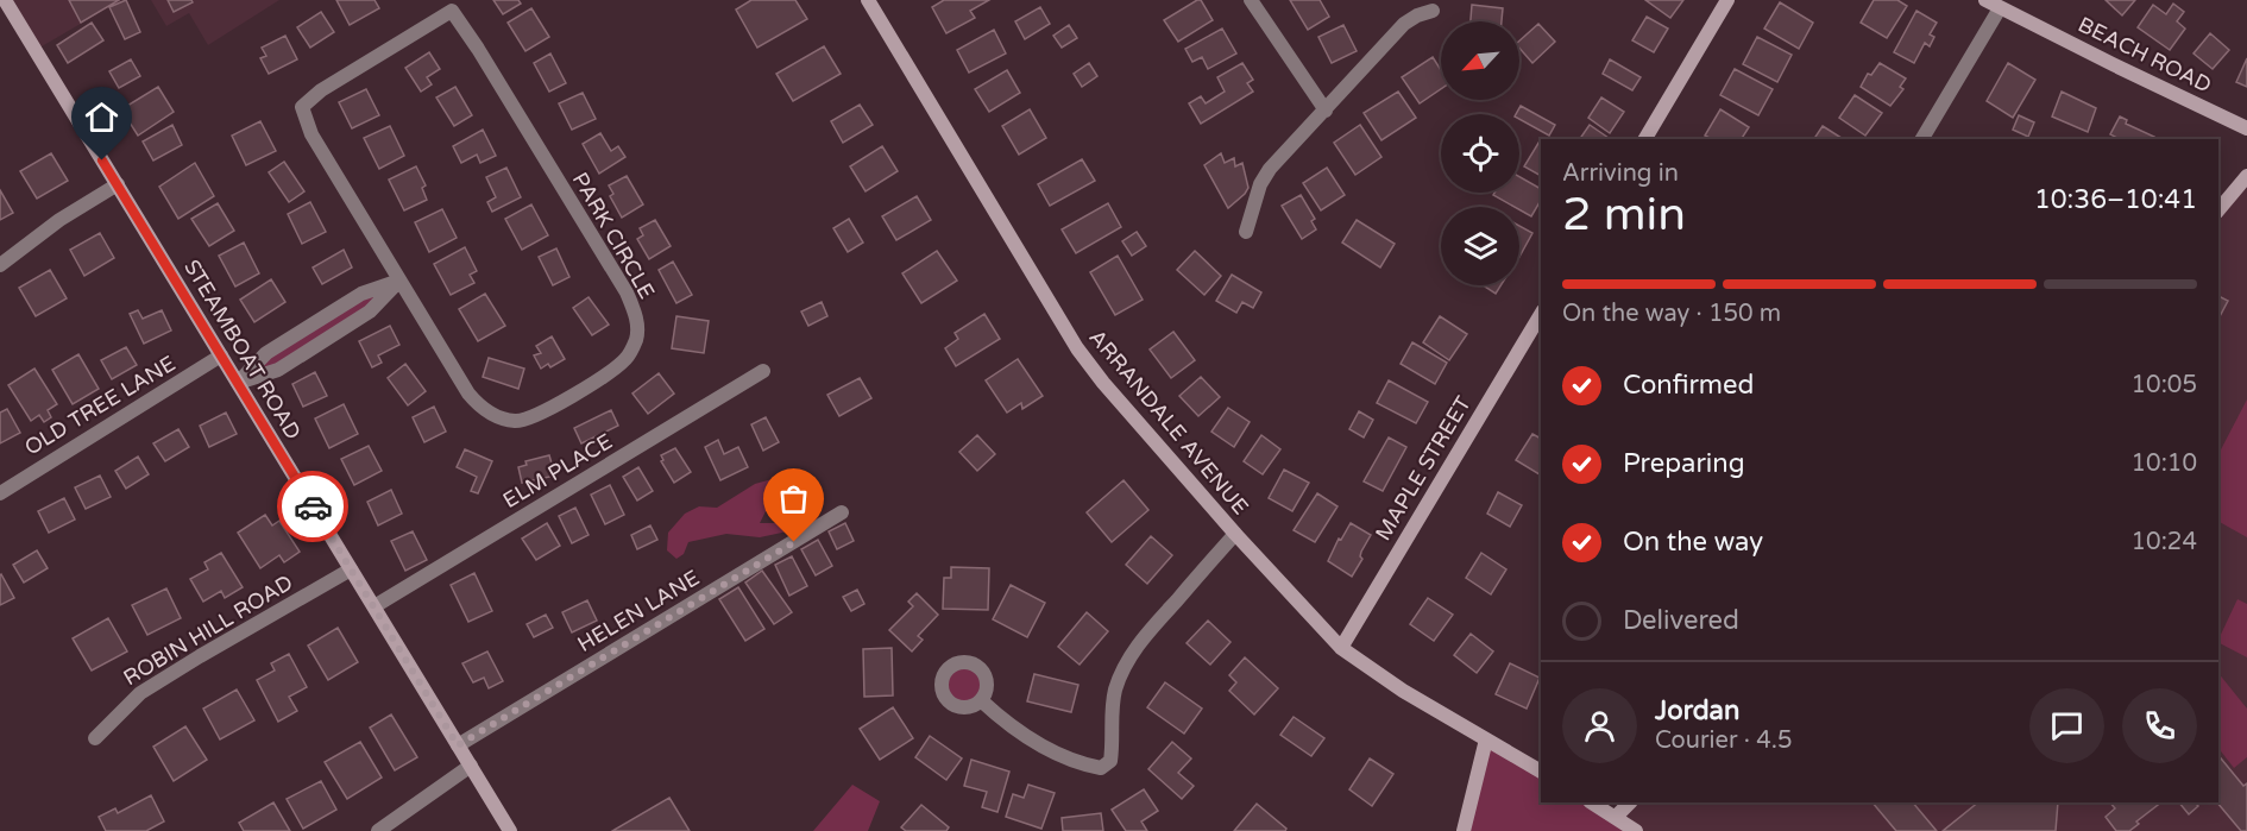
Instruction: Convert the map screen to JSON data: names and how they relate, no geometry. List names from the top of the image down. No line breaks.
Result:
{"streets":{"street":["BEACH ROAD","PARK CIRCLE","STEAMBOAT ROAD","OLD TREE LANE","ARRANDALE AVENUE","MAPLE STREET","ELM PLACE","HELEN LANE","ROBIN HILL ROAD"]},"crossings":[["STEAMBOAT ROAD","OLD TREE LANE"],["STEAMBOAT ROAD","ELM PLACE"],["STEAMBOAT ROAD","HELEN LANE"],["STEAMBOAT ROAD","ROBIN HILL ROAD"],["ARRANDALE AVENUE","MAPLE STREET"]],"north":"bottom left","page":{"heading":["2 min","Arriving in","10:36–10:41"],"panel":["Jordan","Courier · 4.5"],"bar":"On the way · 150 m","list":[["Confirmed","10:05"],["Preparing","10:10"],["On the way","10:24"],"Delivered"]}}
